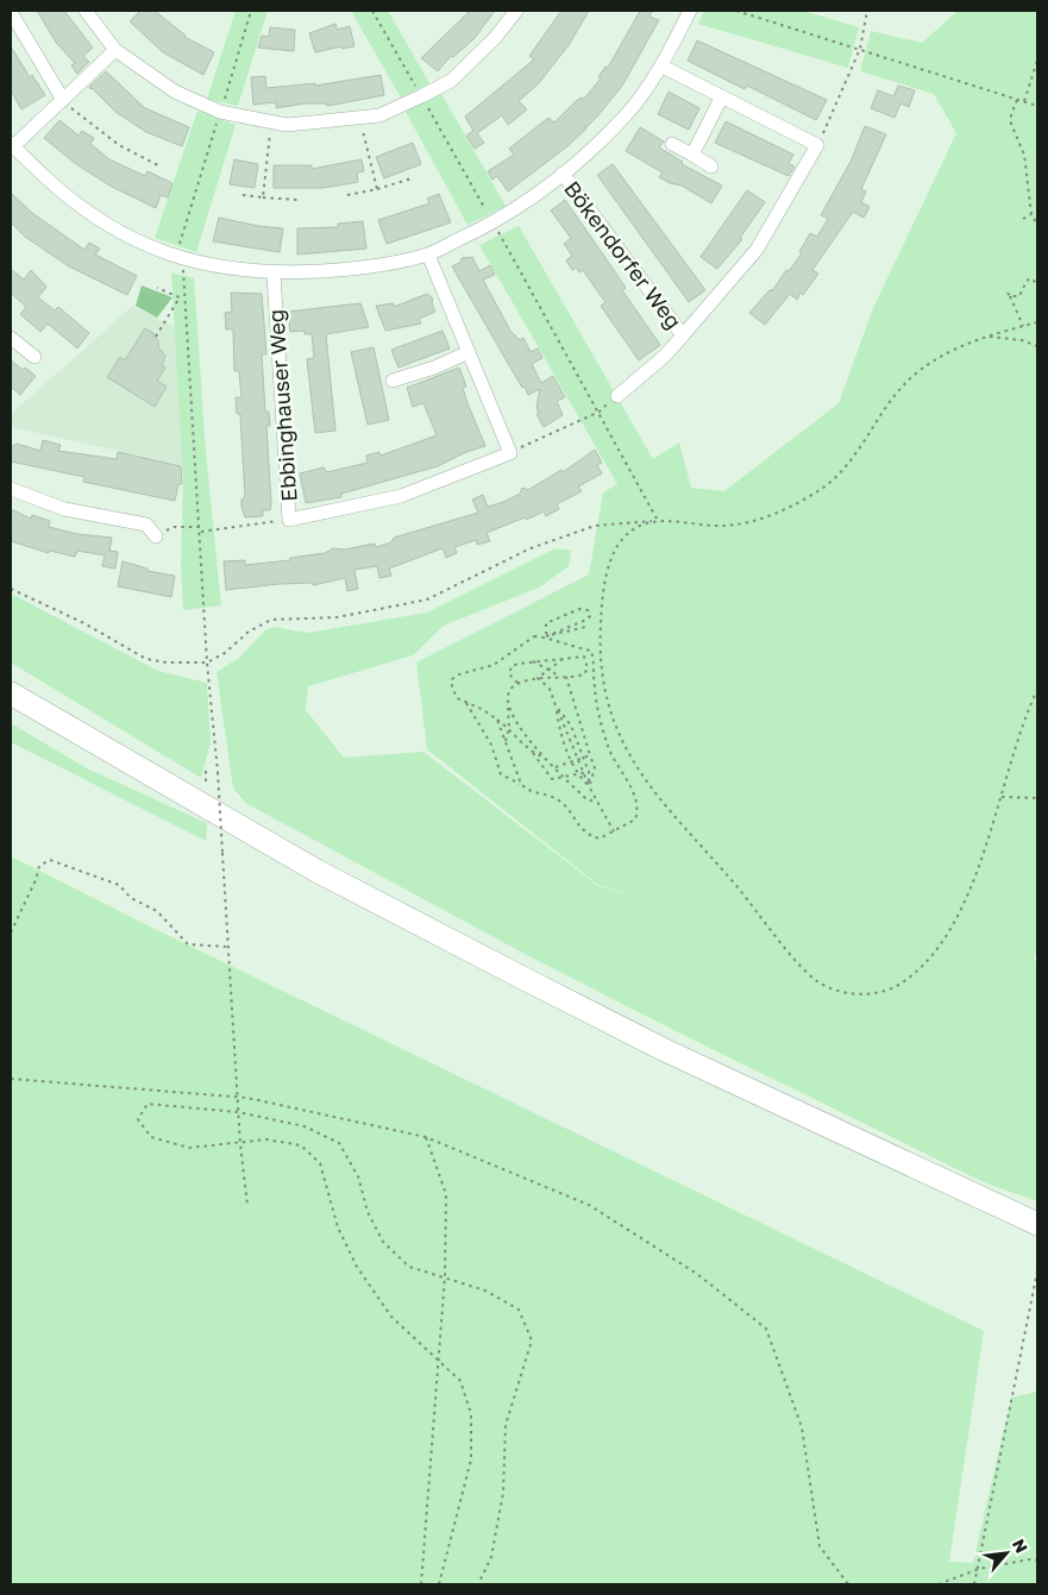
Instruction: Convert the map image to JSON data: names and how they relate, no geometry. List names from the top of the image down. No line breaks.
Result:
{"streets":{"street":["Bökendorfer Weg","Ebbinghauser Weg"]},"north":"top right"}
